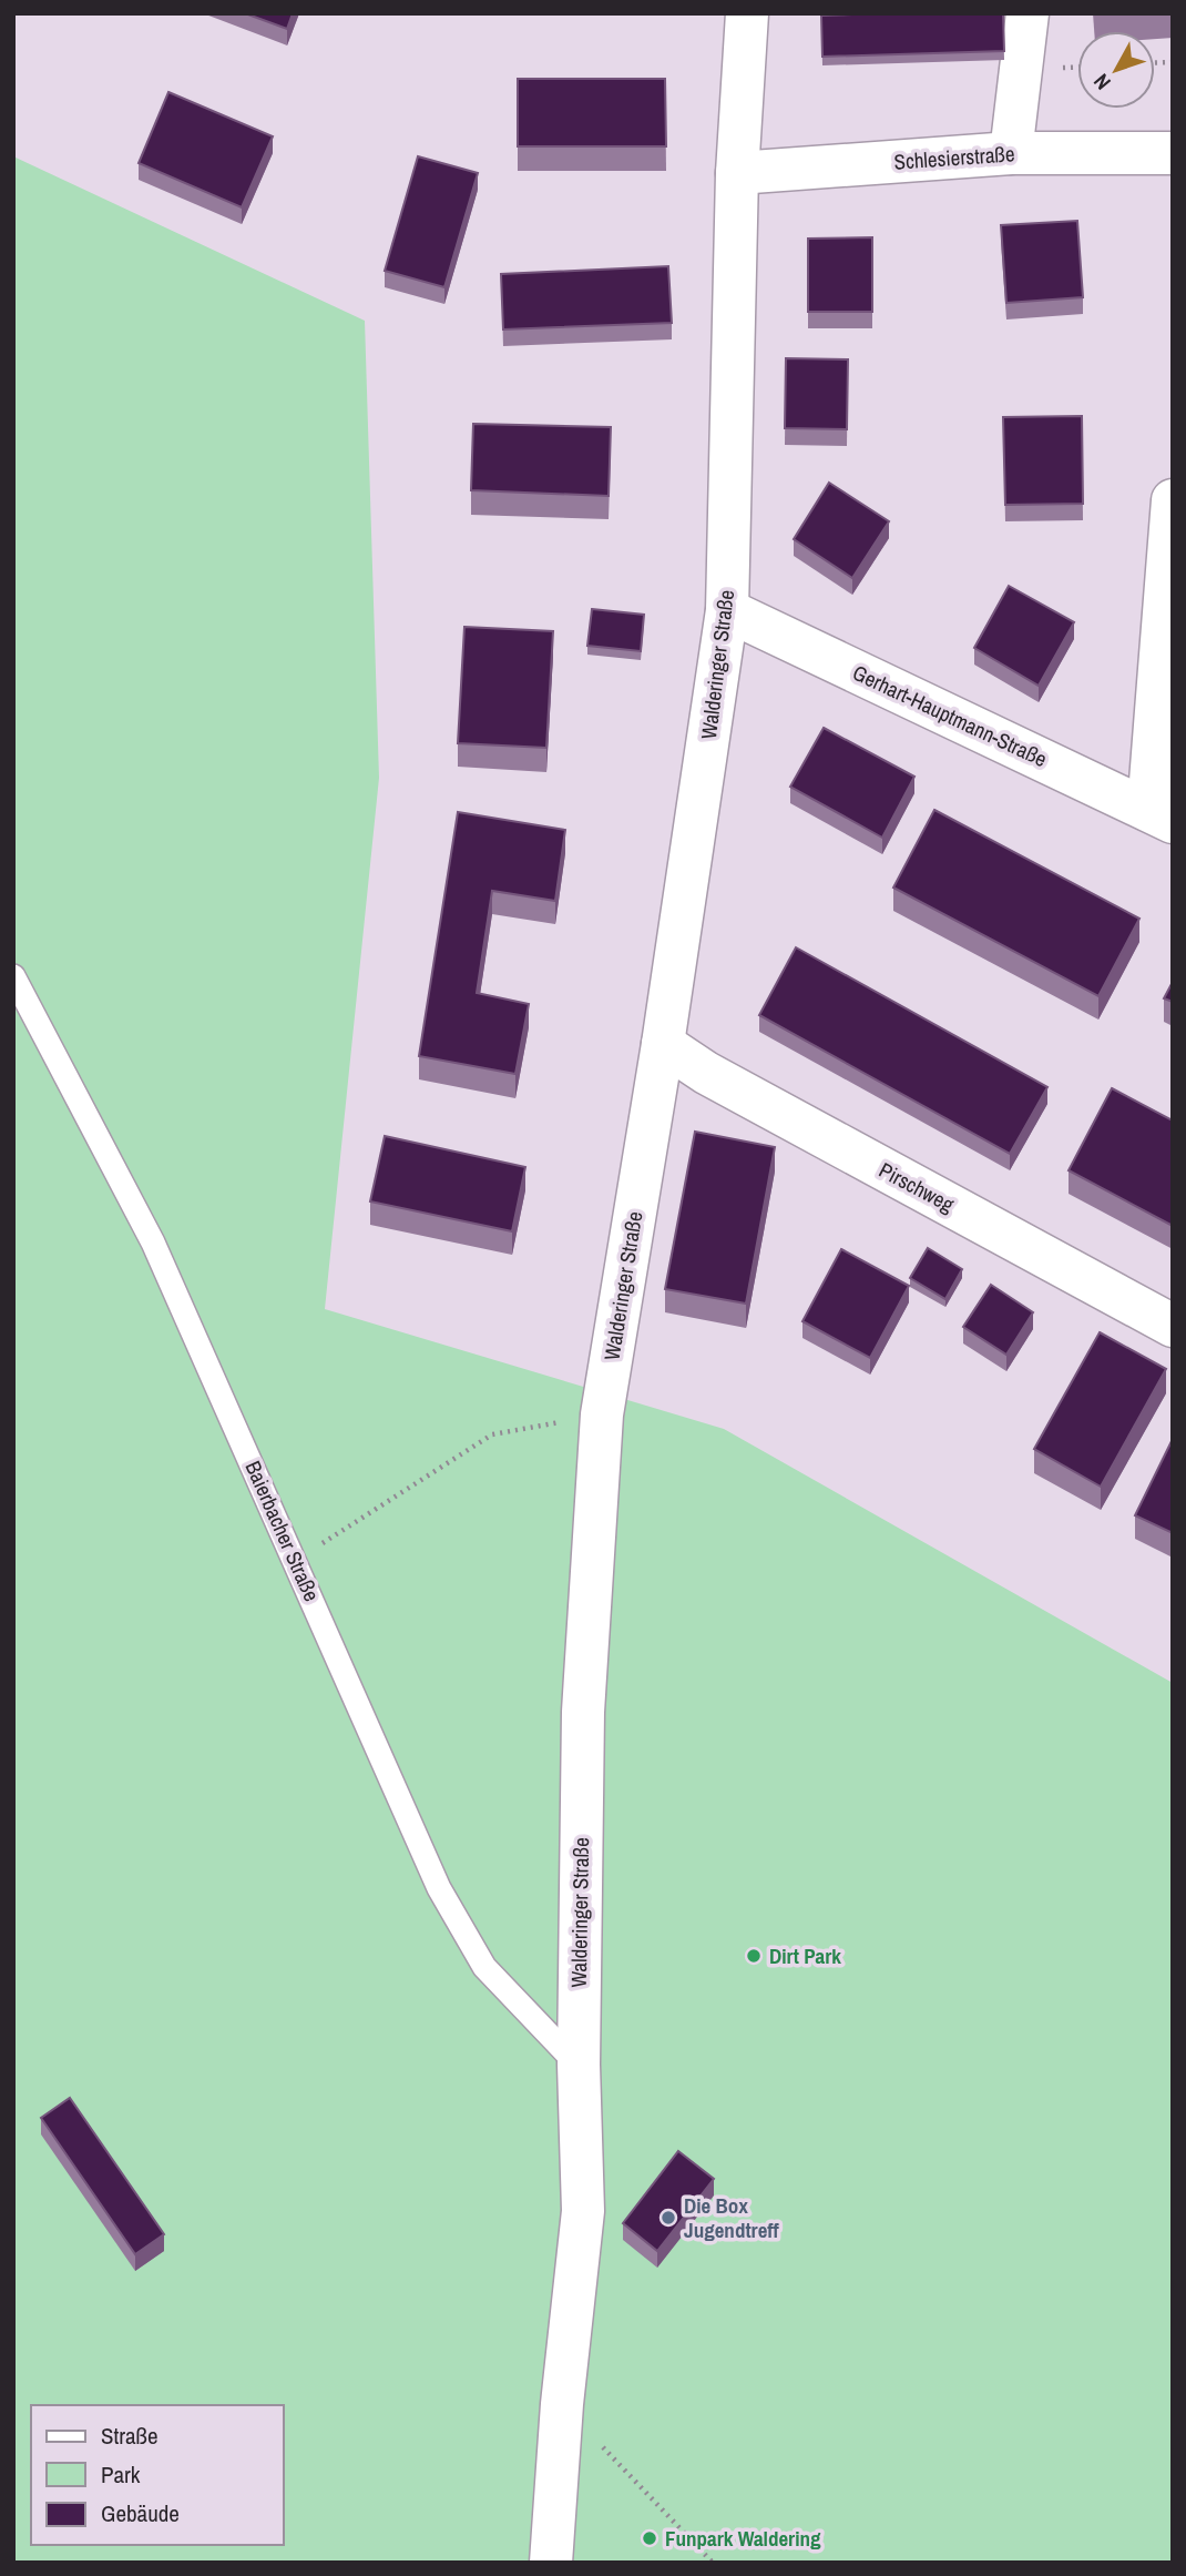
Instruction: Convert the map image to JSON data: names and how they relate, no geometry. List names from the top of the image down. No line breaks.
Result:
{"streets":{"street":["Schlesierstraße","Walderinger Straße","Gerhart-Hauptmann-Straße","Pirschweg"],"lane":["Baierbacher Straße"]},"crossings":[["Schlesierstraße","Walderinger Straße"],["Walderinger Straße","Gerhart-Hauptmann-Straße"],["Walderinger Straße","Pirschweg"],["Walderinger Straße","Baierbacher Straße"]],"places":["Dirt Park","Die Box Jugendtreff","Funpark Waldering"],"legend":["Straße","Park","Gebäude"],"north":"bottom left"}
